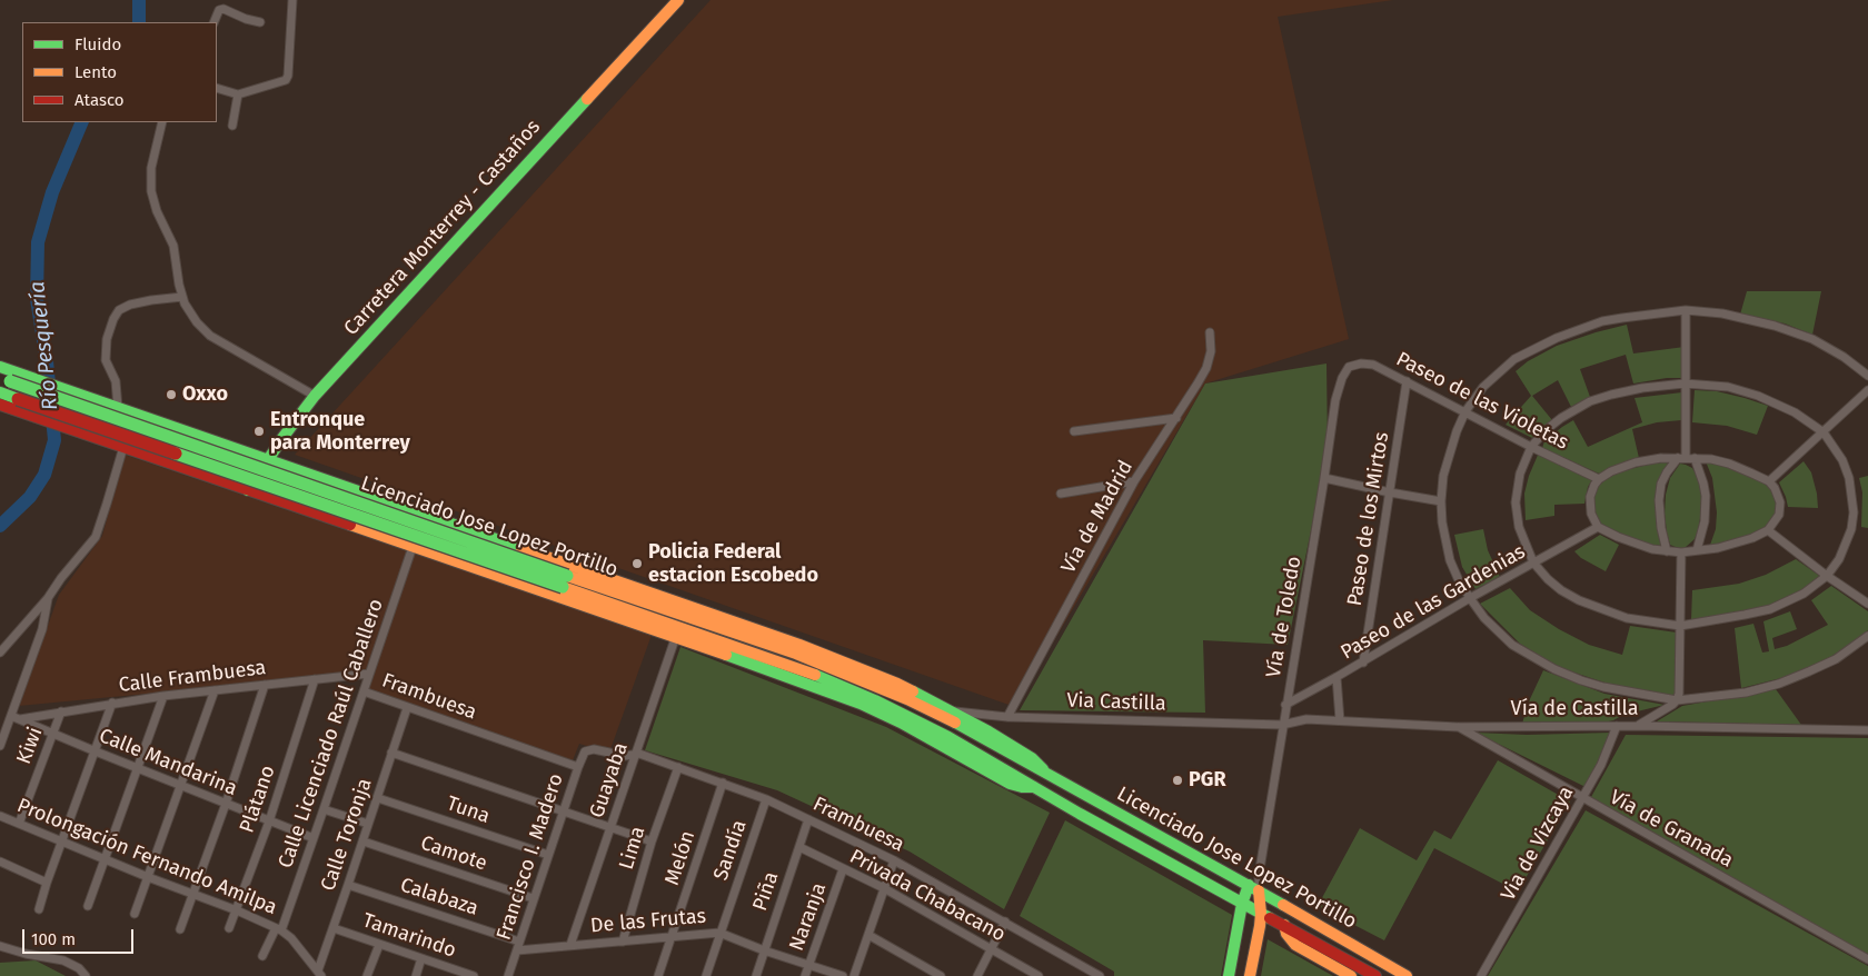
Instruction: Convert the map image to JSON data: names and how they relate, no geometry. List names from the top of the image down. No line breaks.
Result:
{"streets":{"main road":["Carretera Monterrey - Castaños","Licenciado Jose Lopez Portillo"],"street":["Paseo de las Violetas","Vía de Madrid","Paseo de los Mirtos","Paseo de las Gardenias","Vía de Toledo","Calle Frambuesa","Frambuesa","Via Castilla","Vía de Castilla","Calle Licenciado Raúl Caballero","Kiwi","Calle Mandarina","Guayaba","Plátano","Tuna","Vía de Granada","Calle Toronja","Via de Vizcaya","Lima","Sandía","Camote","Prolongación Fernando Amilpa","Francisco I. Madero","Melón","Piña","Privada Chabacano","Calabaza","Naranja","De las Frutas","Tamarindo"]},"crossings":[["Carretera Monterrey - Castaños","Licenciado Jose Lopez Portillo"],["Paseo de las Violetas","Paseo de los Mirtos"],["Paseo de las Violetas","Vía de Toledo"],["Vía de Madrid","Via Castilla"],["Paseo de los Mirtos","Paseo de las Gardenias"],["Licenciado Jose Lopez Portillo","Vía de Toledo"],["Licenciado Jose Lopez Portillo","Via Castilla"],["Licenciado Jose Lopez Portillo","Calle Licenciado Raúl Caballero"],["Licenciado Jose Lopez Portillo","Guayaba"],["Paseo de las Gardenias","Vía de Toledo"],["Vía de Toledo","Via Castilla"],["Vía de Toledo","Vía de Castilla"],["Calle Frambuesa","Calle Licenciado Raúl Caballero"],["Calle Frambuesa","Kiwi"],["Calle Frambuesa","Calle Mandarina"],["Calle Frambuesa","Plátano"],["Frambuesa","Calle Licenciado Raúl Caballero"],["Frambuesa","Guayaba"],["Frambuesa","Calle Toronja"],["Frambuesa","Lima"],["Frambuesa","Sandía"],["Frambuesa","Francisco I. Madero"],["Frambuesa","Melón"],["Frambuesa","Piña"],["Via Castilla","Vía de Castilla"],["Vía de Castilla","Vía de Granada"],["Vía de Castilla","Via de Vizcaya"],["Calle Licenciado Raúl Caballero","Calle Mandarina"],["Calle Licenciado Raúl Caballero","Prolongación Fernando Amilpa"],["Kiwi","Calle Mandarina"],["Kiwi","Prolongación Fernando Amilpa"],["Calle Mandarina","Plátano"],["Guayaba","De las Frutas"],["Plátano","Prolongación Fernando Amilpa"],["Tuna","Calle Toronja"],["Tuna","Francisco I. Madero"],["Vía de Granada","Via de Vizcaya"],["Calle Toronja","Camote"],["Calle Toronja","Calabaza"],["Calle Toronja","Tamarindo"],["Lima","De las Frutas"],["Sandía","De las Frutas"],["Camote","Francisco I. Madero"],["Francisco I. Madero","Calabaza"],["Francisco I. Madero","De las Frutas"],["Melón","De las Frutas"],["Piña","Privada Chabacano"],["Piña","De las Frutas"],["Privada Chabacano","Naranja"],["Naranja","De las Frutas"]],"water":["Río Pesquería"],"places":["Oxxo","Entronque para Monterrey","Policia Federal estacion Escobedo","PGR"],"legend":["Fluido","Lento","Atasco"],"scale_bar":"100 m"}
